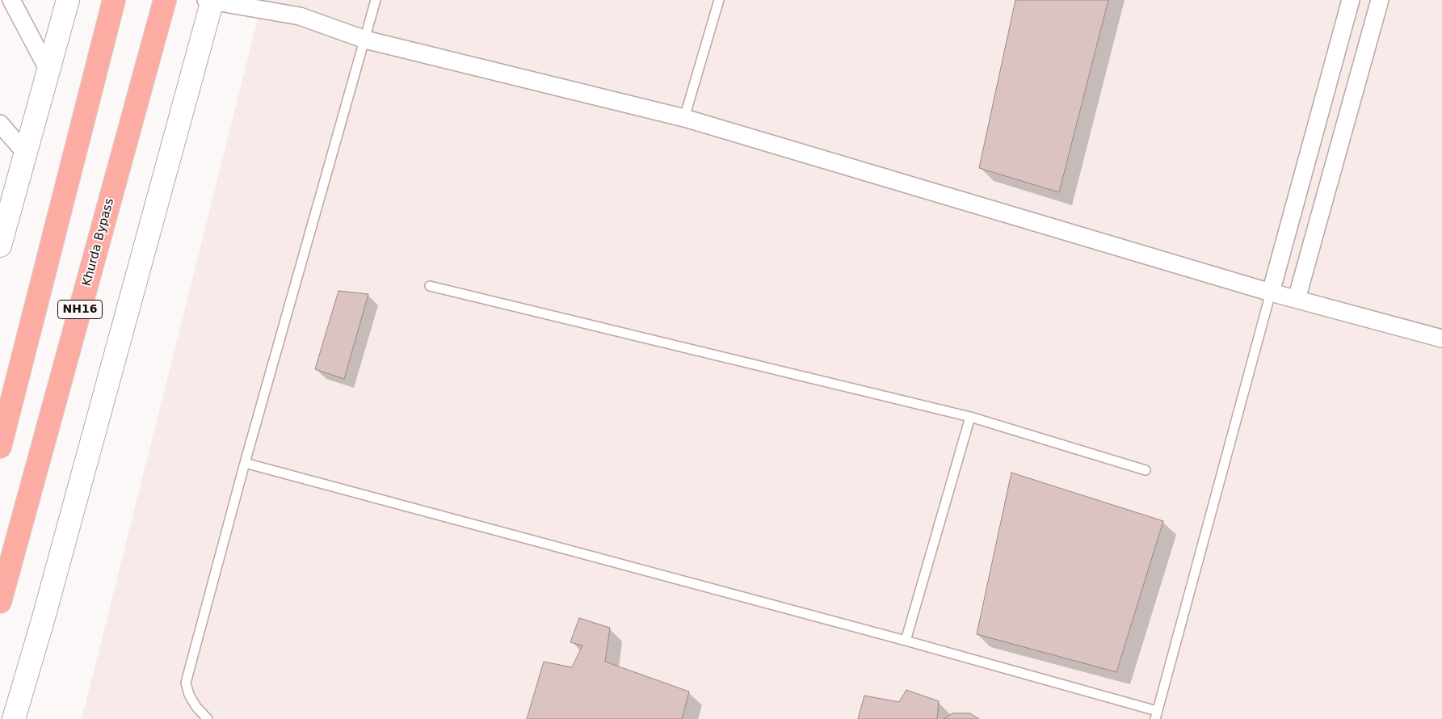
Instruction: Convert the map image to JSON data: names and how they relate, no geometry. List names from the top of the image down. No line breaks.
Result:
{"streets":{"highway":["Khurda Bypass","NH16"]}}
